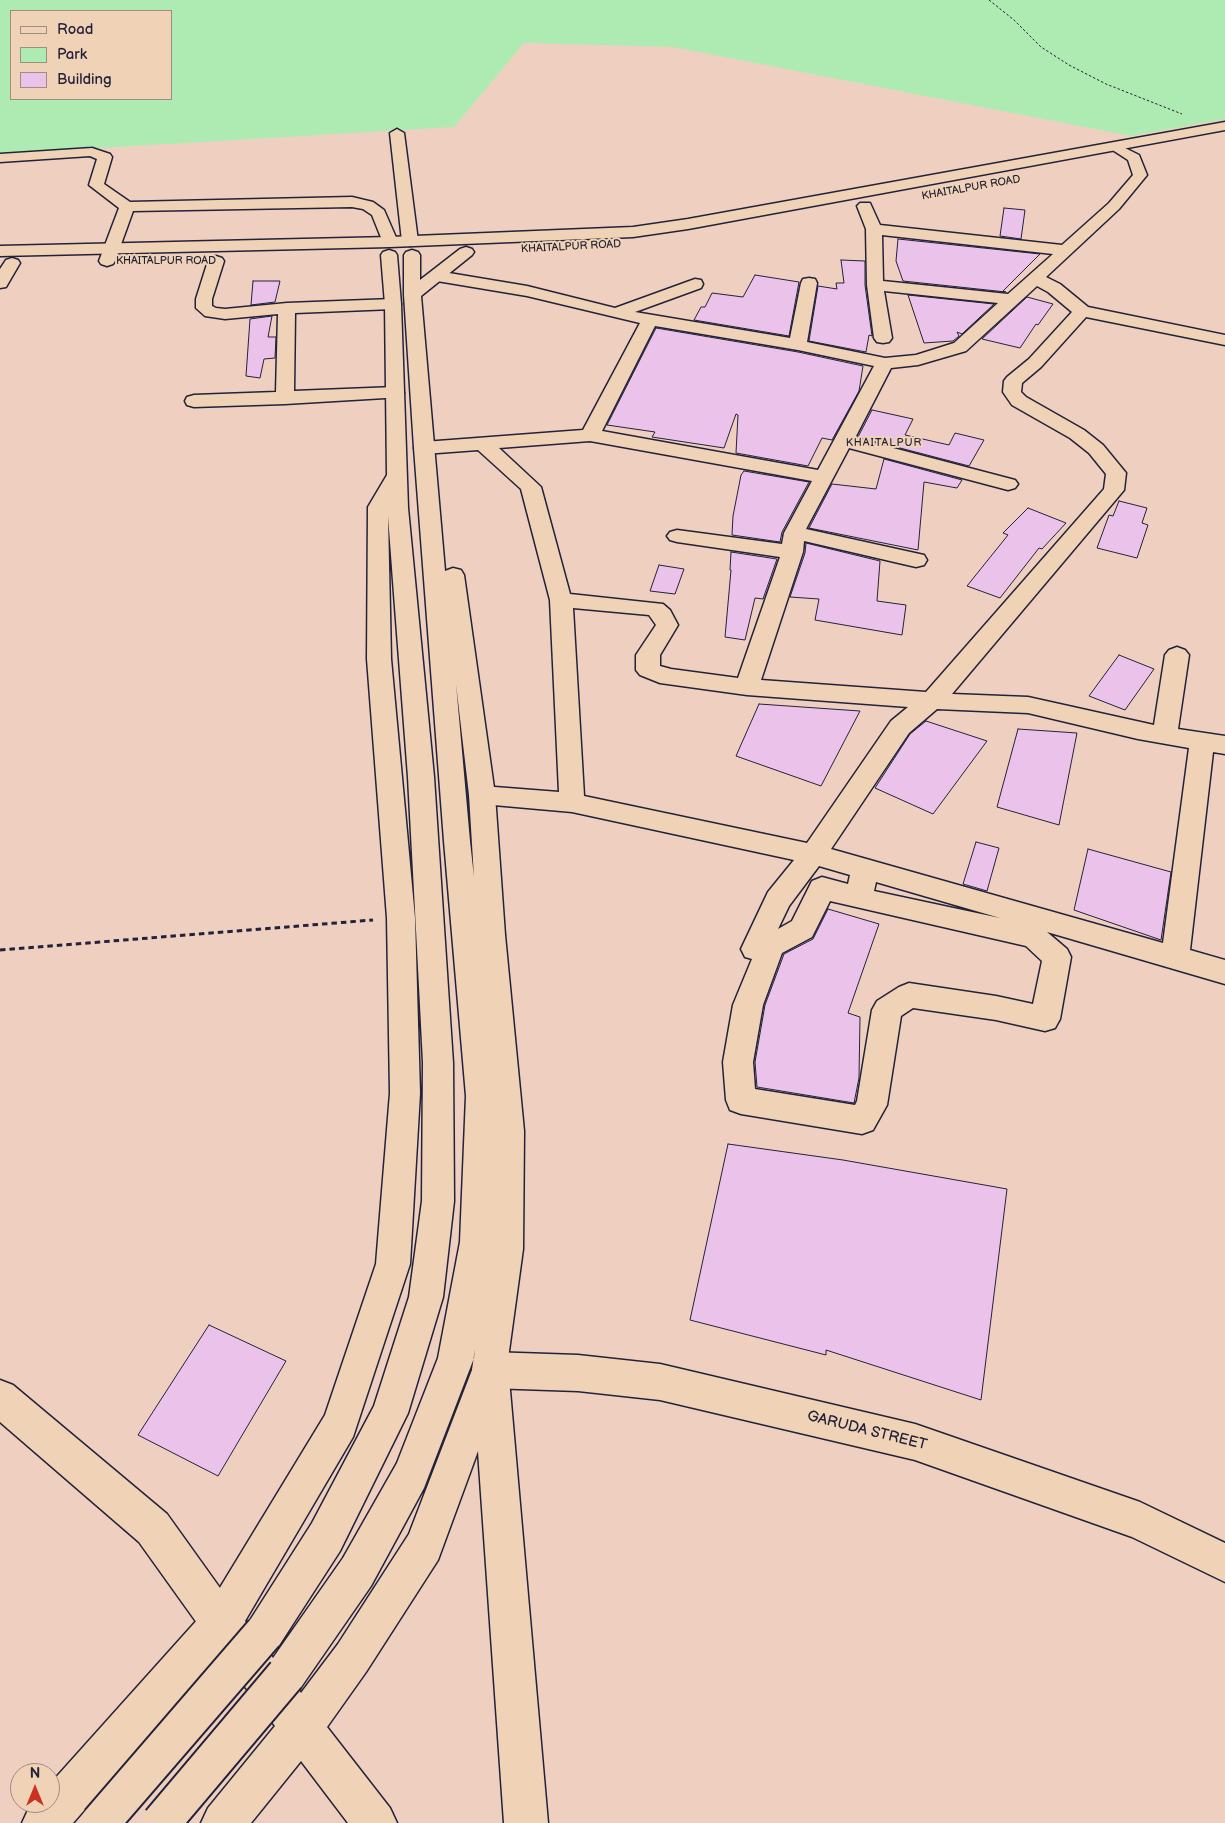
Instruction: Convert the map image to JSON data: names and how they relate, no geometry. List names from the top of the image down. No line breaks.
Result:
{"streets":{"street":["KHAITALPUR ROAD","GARUDA STREET"]},"districts":["KHAITALPUR"],"legend":["Road","Park","Building"],"north":"top"}
